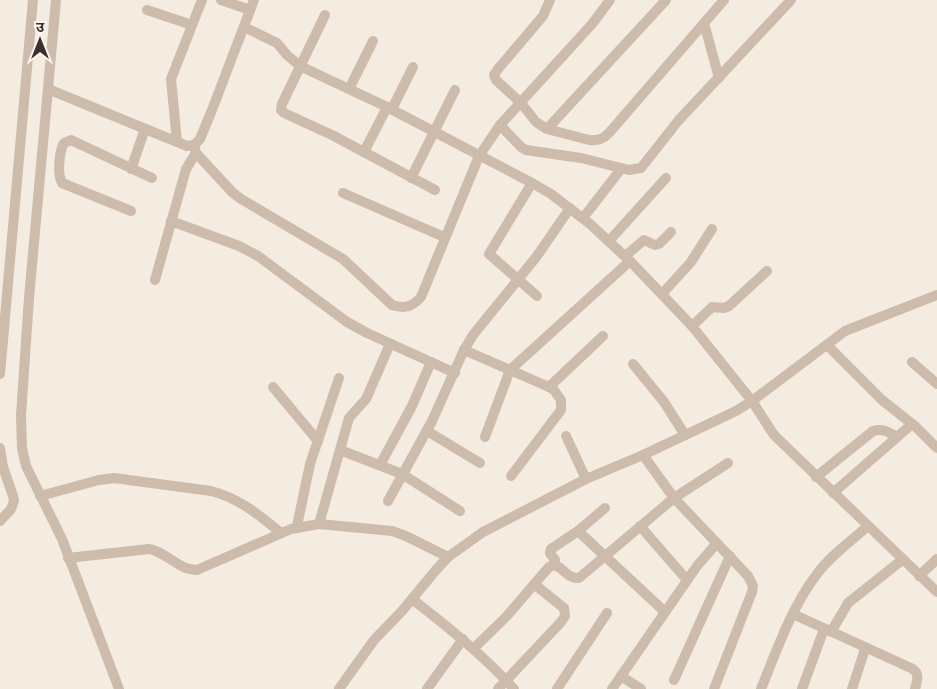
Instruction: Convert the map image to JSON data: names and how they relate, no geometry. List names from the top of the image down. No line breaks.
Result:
{"north":"top"}
